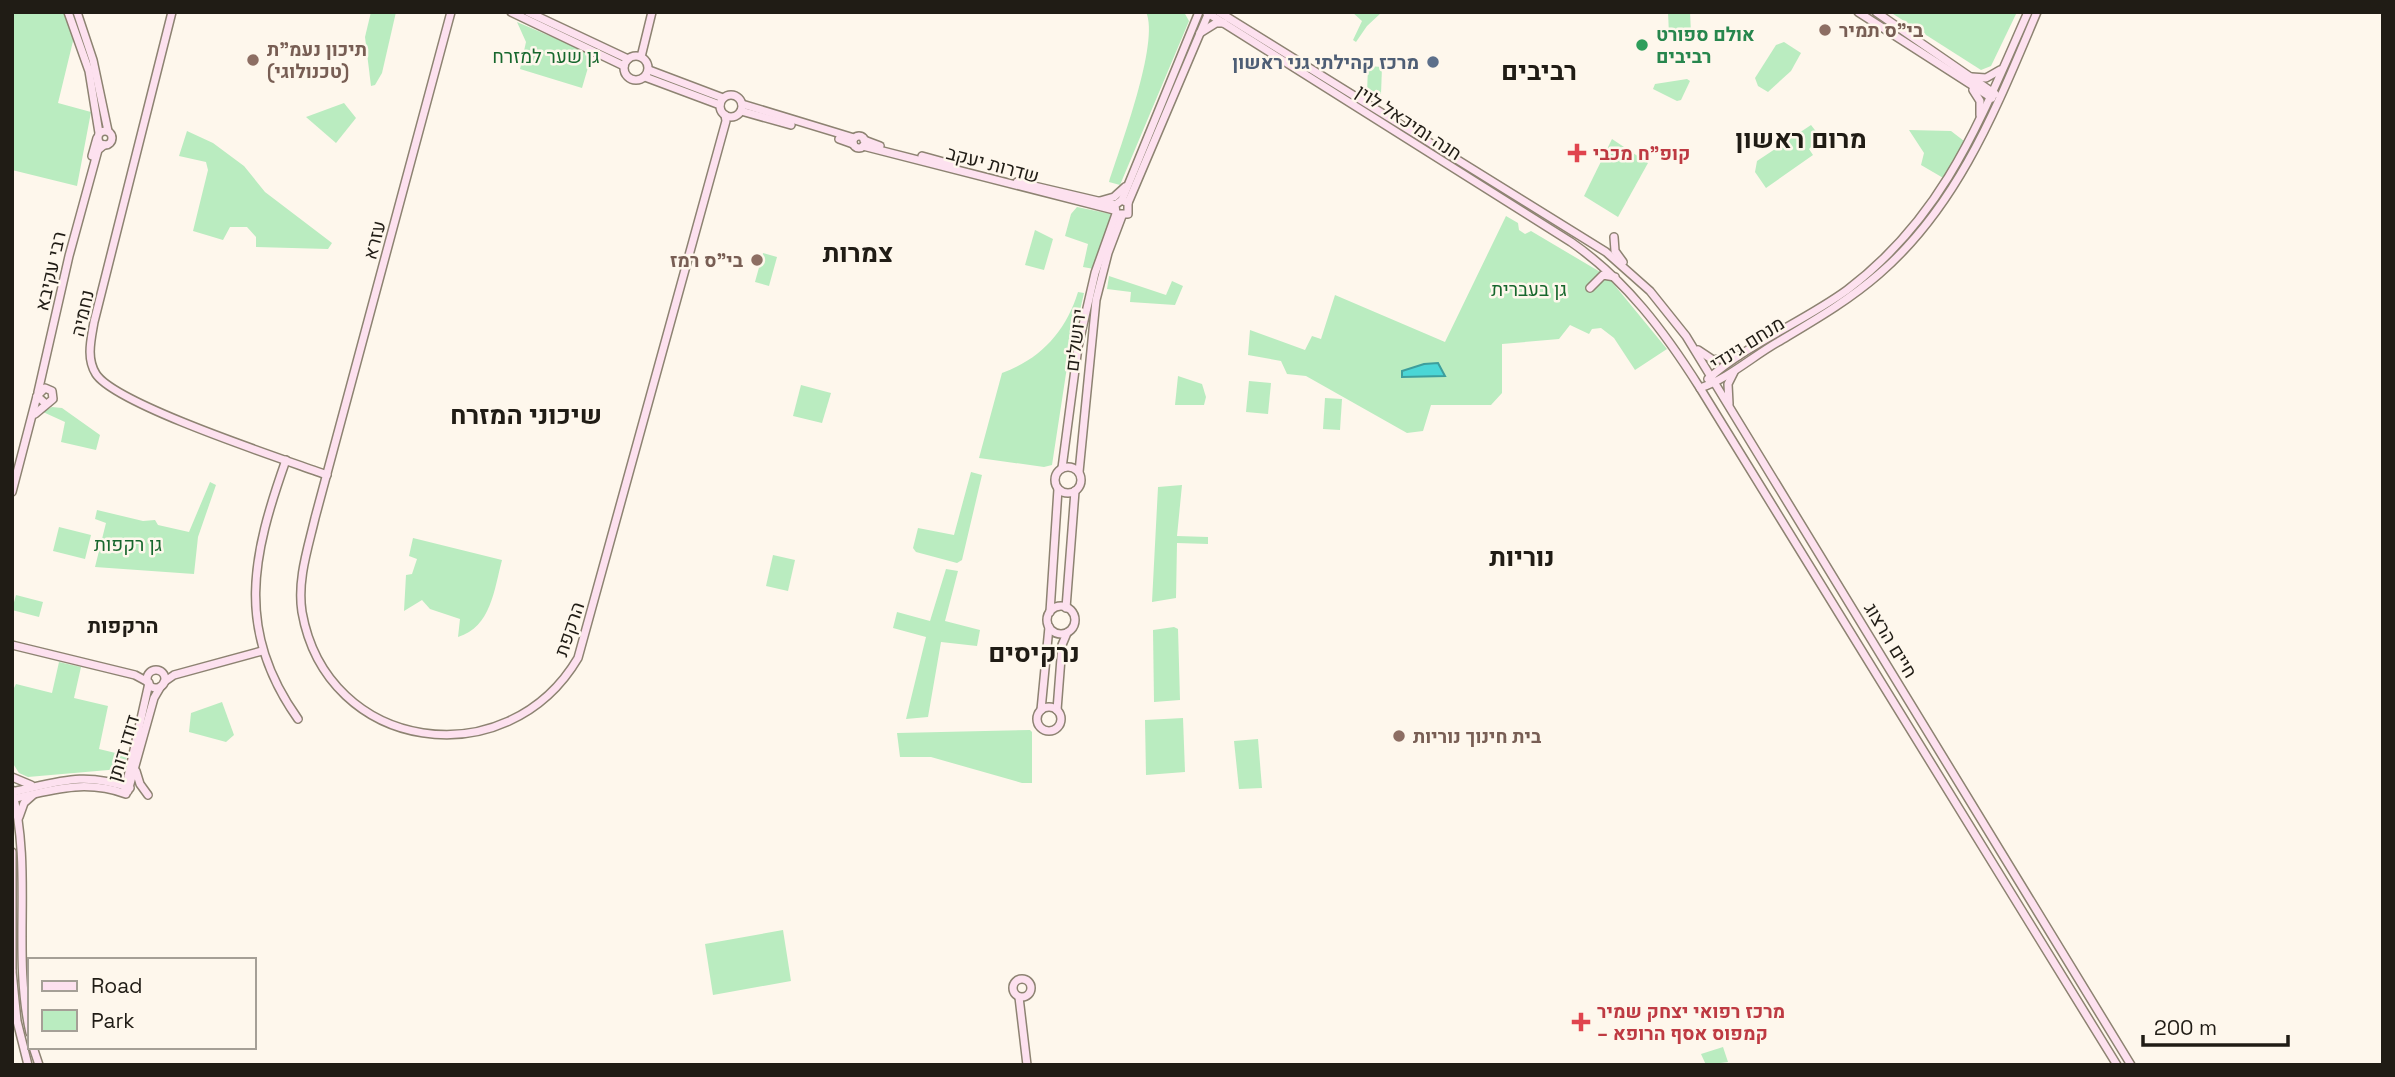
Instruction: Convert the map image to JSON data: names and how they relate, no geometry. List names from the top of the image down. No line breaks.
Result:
{"streets":{"street":["חנה ומיכאל לוין","שדרות יעקב","עזרא","רבי עקיבא","נחמיה","ירושלים","מנחם גינדי","הרקפת","חיים הרצוג","דודו דותן"]},"crossings":[["חנה ומיכאל לוין","ירושלים"],["חנה ומיכאל לוין","חיים הרצוג"],["שדרות יעקב","ירושלים"],["עזרא","נחמיה"],["עזרא","הרקפת"],["נחמיה","הרקפת"],["מנחם גינדי","חיים הרצוג"]],"districts":["רביבים","מרום ראשון","צמרות","שיכוני המזרח","נוריות","הרקפות","נרקיסים"],"parks":["גן שער למזרח","גן בעברית","גן רקפות"],"places":{"other":["בי\"ס תמיר","אולם ספורט רביבים","תיכון נעמ\"ת (טכנולוגי)","מרכז קהילתי גני ראשון","בי\"ס רמז","בית חינוך נוריות"],"health":["קופ\"ח מכבי","מרכז רפואי יצחק שמיר – קמפוס אסף הרופא"]},"legend":["Road","Park"],"scale_bar":"200 m"}
